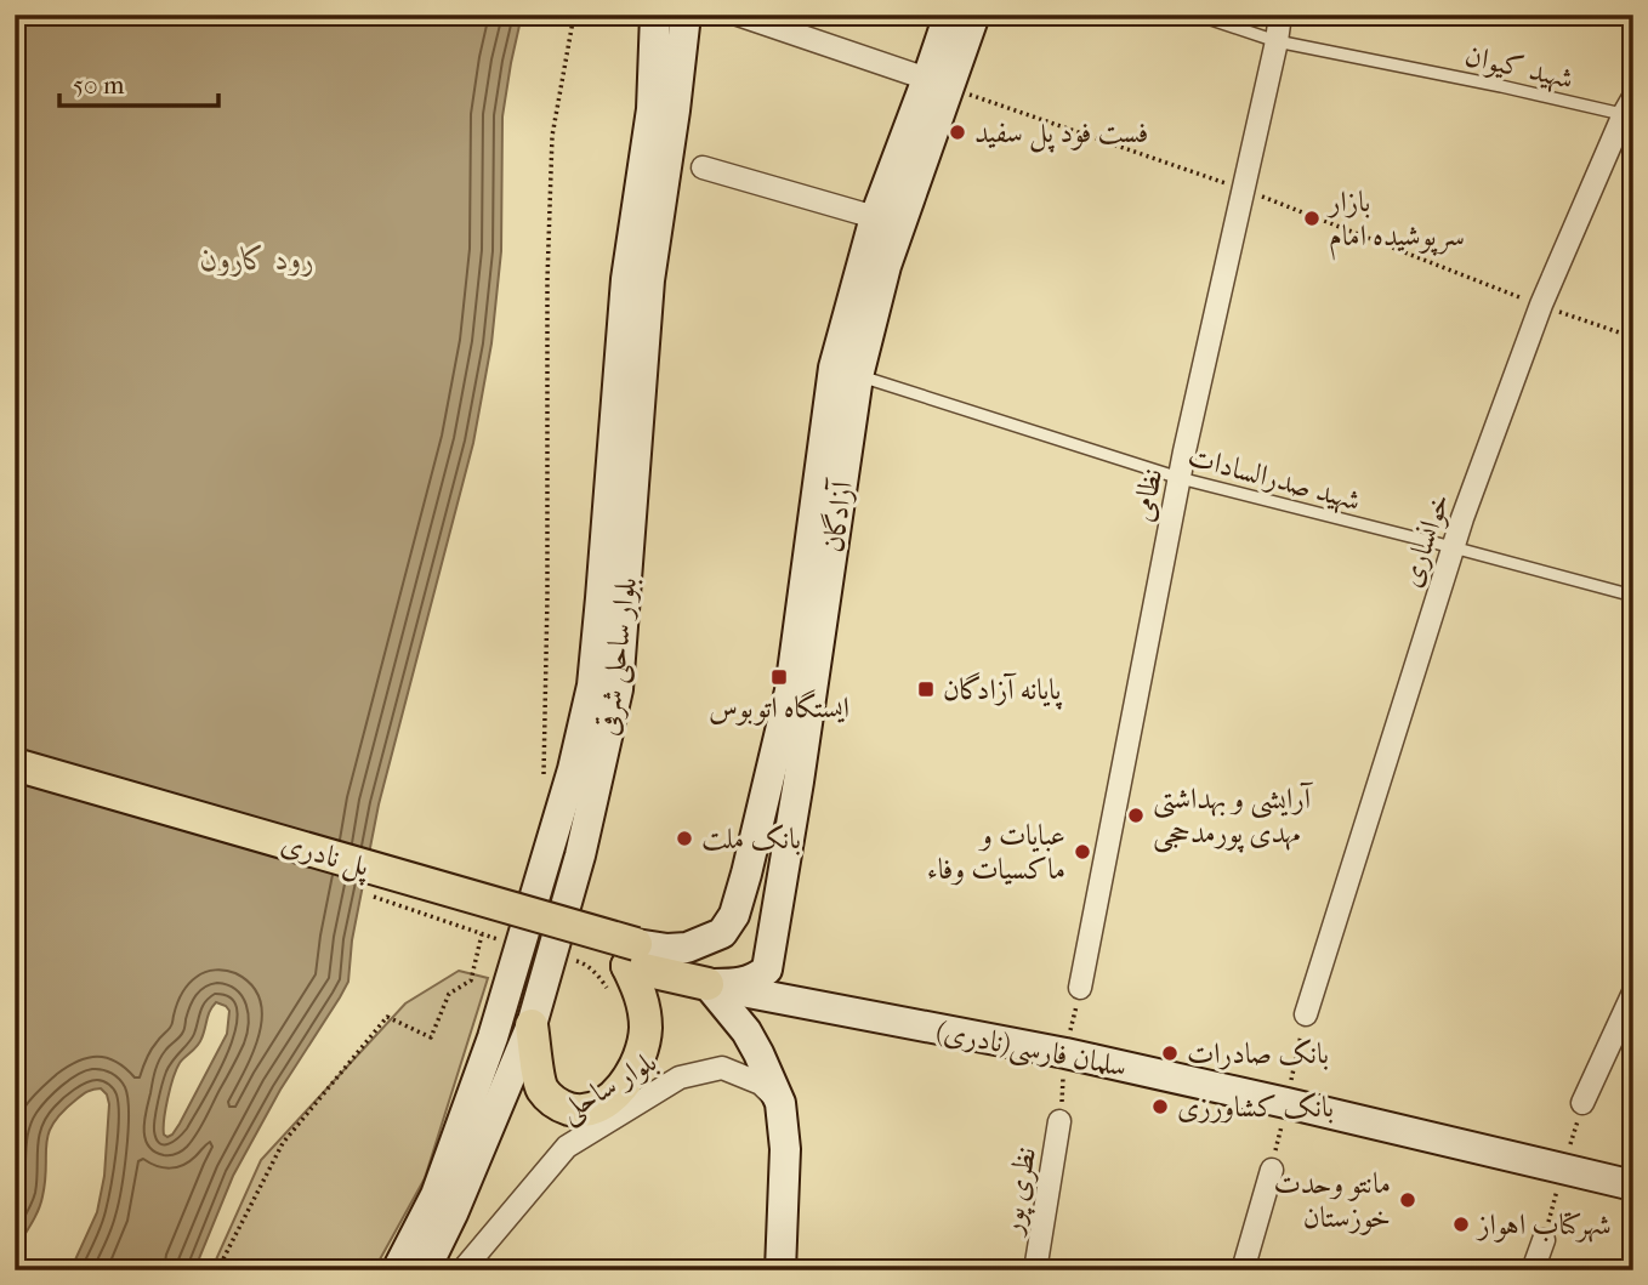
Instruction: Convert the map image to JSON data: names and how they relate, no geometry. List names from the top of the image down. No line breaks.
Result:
{"streets":{"main road":["آزادگان","بلوار ساحلی شرقی","پل نادری","سلمان فارسی(نادری)"],"street":["نظامی","خوانساری","بلوار ساحلی","نظری پور"],"lane":["شهید کیوان","شهید صدرالسادات"]},"crossings":[["شهید کیوان","نظامی"],["شهید کیوان","خوانساری"],["شهید صدرالسادات","نظامی"],["شهید صدرالسادات","آزادگان"],["شهید صدرالسادات","خوانساری"],["آزادگان","پل نادری"],["آزادگان","سلمان فارسی(نادری)"],["پل نادری","سلمان فارسی(نادری)"]],"water":["رود کارون"],"places":{"other":["فست فود پل سفید","بازار سرپوشیده امام","آرایشی و بهداشتی مهدی پورمدحجی","بانک ملت","عبایات و ماکسیات وفاء","بانک صادرات","بانک کشاورزی","مانتو وحدت خوزستان","شهرکتاب اهواز"],"transit":["ایستگاه اتوبوس","پایانه آزادگان"]},"scale_bar":"50 m"}
